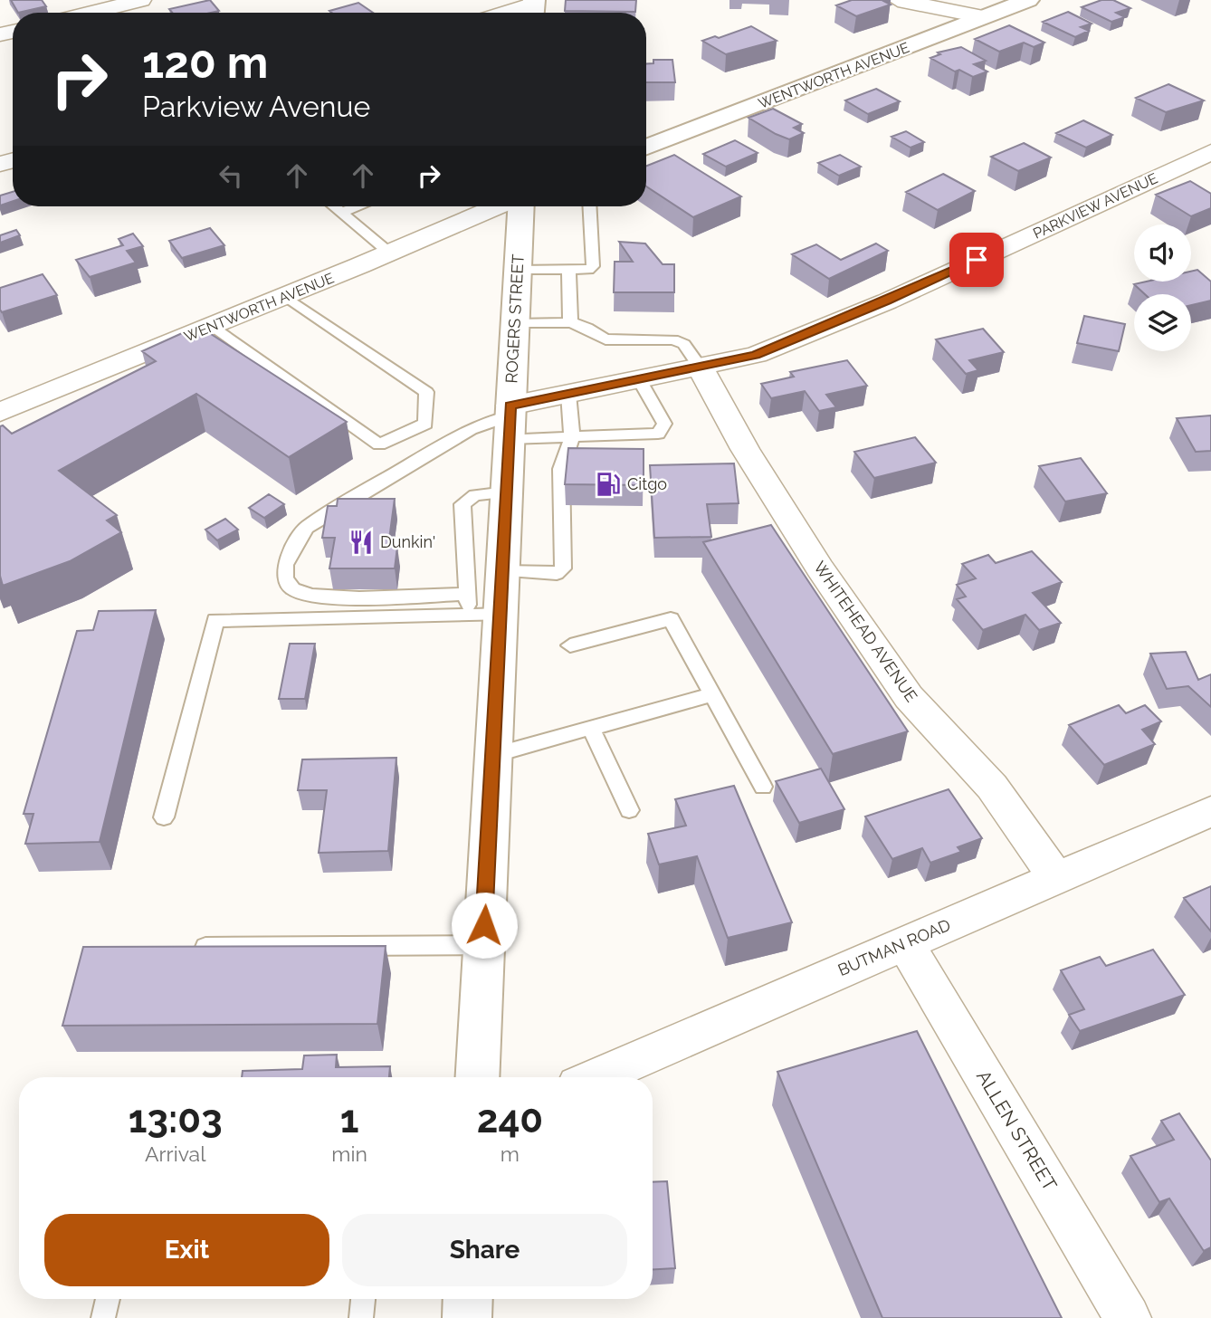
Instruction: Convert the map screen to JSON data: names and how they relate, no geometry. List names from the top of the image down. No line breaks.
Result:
{"streets":{"main road":["WENTWORTH AVENUE","ROGERS STREET"],"street":["PARKVIEW AVENUE","WHITEHEAD AVENUE","BUTMAN ROAD","ALLEN STREET"]},"crossings":[["PARKVIEW AVENUE","ROGERS STREET"],["PARKVIEW AVENUE","WHITEHEAD AVENUE"],["WHITEHEAD AVENUE","BUTMAN ROAD"],["BUTMAN ROAD","ALLEN STREET"]],"places":{"fuel station":["Citgo"],"restaurant":["Dunkin'"]},"page":{"turn":["120 m","Parkview Avenue"],"eta":["13:03","Arrival","1","min","240","m"],"buttons":["Exit","Share"]}}
